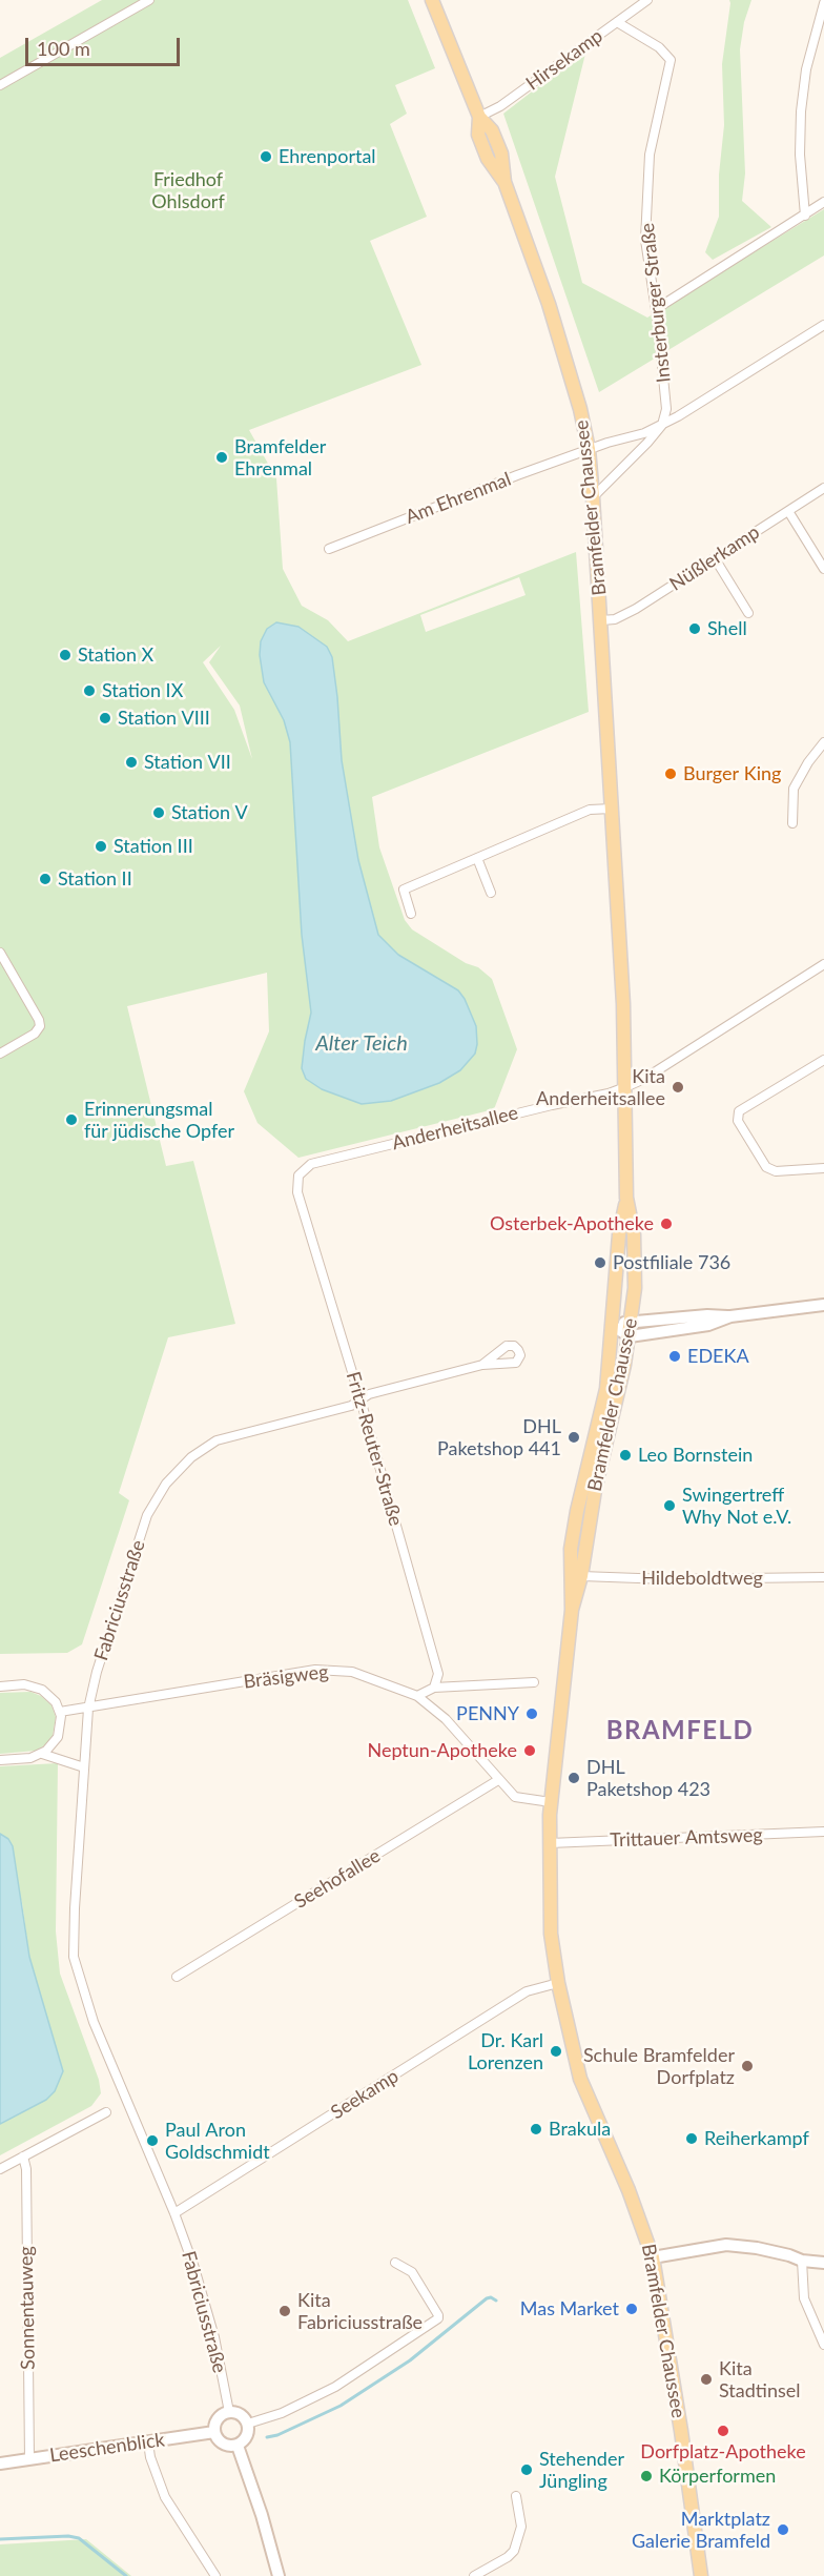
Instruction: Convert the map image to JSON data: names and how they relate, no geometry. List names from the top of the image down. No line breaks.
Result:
{"streets":{"main road":["Bramfelder Chaussee"],"street":["Hirsekamp","Insterburger Straße","Am Ehrenmal","Nüßlerkamp","Anderheitsallee","Fritz-Reuter-Straße","Hildeboldtweg","Fabriciusstraße","Bräsigweg","Trittauer Amtsweg","Seehofallee","Seekamp","Sonnentauweg","Leeschenblick"]},"crossings":[["Hirsekamp","Insterburger Straße"],["Hirsekamp","Bramfelder Chaussee"],["Insterburger Straße","Am Ehrenmal"],["Am Ehrenmal","Bramfelder Chaussee"],["Bramfelder Chaussee","Nüßlerkamp"],["Bramfelder Chaussee","Anderheitsallee"],["Bramfelder Chaussee","Hildeboldtweg"],["Bramfelder Chaussee","Bräsigweg"],["Bramfelder Chaussee","Trittauer Amtsweg"],["Bramfelder Chaussee","Seekamp"],["Anderheitsallee","Fritz-Reuter-Straße"],["Fritz-Reuter-Straße","Fabriciusstraße"],["Fabriciusstraße","Bräsigweg"],["Fabriciusstraße","Seekamp"],["Fabriciusstraße","Leeschenblick"],["Bräsigweg","Seehofallee"],["Sonnentauweg","Leeschenblick"]],"districts":["BRAMFELD"],"water":["Alter Teich"],"parks":["Friedhof Ohlsdorf"],"places":["Ehrenportal","Bramfelder Ehrenmal","Shell","Station X","Station IX","Station VIII","Station VII","Burger King","Station V","Station III","Station II","Kita Anderheitsallee","Erinnerungsmal für jüdische Opfer","Osterbek-Apotheke","Postfiliale 736","EDEKA","DHL Paketshop 441","Leo Bornstein","Swingertreff Why Not e.V.","PENNY","Neptun-Apotheke","DHL Paketshop 423","Dr. Karl Lorenzen","Schule Bramfelder Dorfplatz","Brakula","Reiherkampf","Paul Aron Goldschmidt","Mas Market","Kita Fabriciusstraße","Kita Stadtinsel","Dorfplatz-Apotheke","Stehender Jüngling","Körperformen","Marktplatz Galerie Bramfeld"],"scale_bar":"100 m"}
